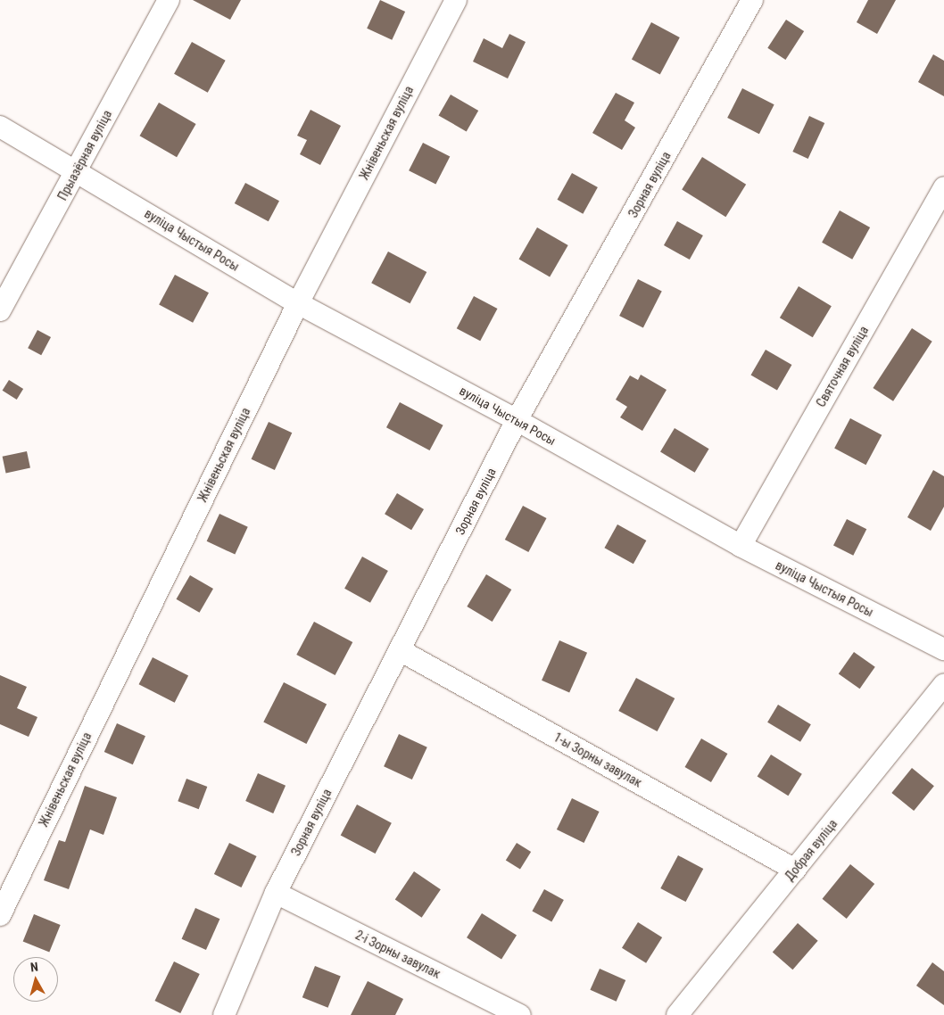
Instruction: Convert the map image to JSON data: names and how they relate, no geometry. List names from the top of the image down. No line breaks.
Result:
{"streets":{"street":["Жнівеньская вуліца","Прыазёрная вуліца","Зорная вуліца","вуліца Чыстыя Росы","Святочная вуліца","1-ы Зорны завулак","Добрая вуліца","2-і Зорны завулак"]},"crossings":[["Жнівеньская вуліца","вуліца Чыстыя Росы"],["Прыазёрная вуліца","вуліца Чыстыя Росы"],["Зорная вуліца","вуліца Чыстыя Росы"],["Зорная вуліца","1-ы Зорны завулак"],["Зорная вуліца","2-і Зорны завулак"],["вуліца Чыстыя Росы","Святочная вуліца"],["1-ы Зорны завулак","Добрая вуліца"]],"north":"top"}
